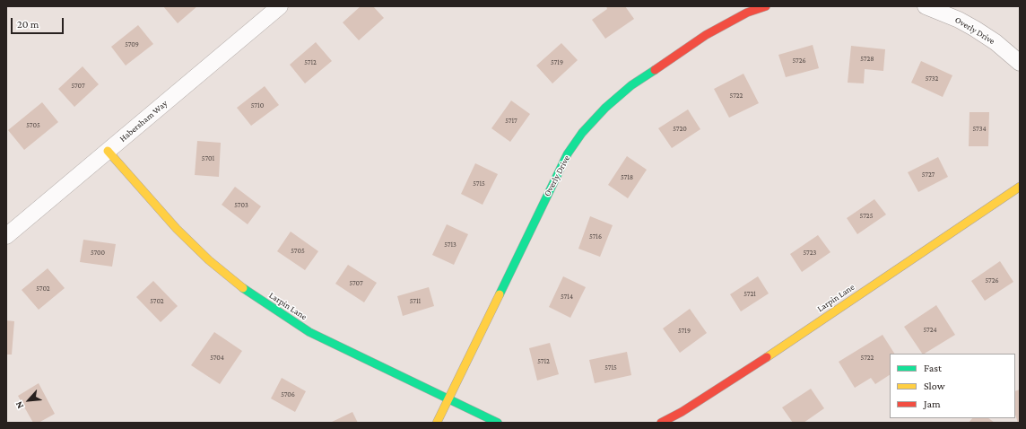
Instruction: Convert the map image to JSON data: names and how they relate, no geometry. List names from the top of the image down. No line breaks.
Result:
{"streets":{"street":["Overly Drive","Habersham Way","Larpin Lane"]},"crossings":[["Overly Drive","Larpin Lane"],["Habersham Way","Larpin Lane"]],"house_numbers":["5709","5728","5726","5712","5719","5732","5707","5722","5710","5717","5705","5720","5734","5701","5727","5718","5715","5703","5725","5716","5713","5705","5700","5723","5726","5707","5702","5721","5714","5702","5711","5724","5719","5704","5722","5712","5715","5706"],"legend":["Fast","Slow","Jam"],"scale_bar":"20 m","north":"bottom left"}
